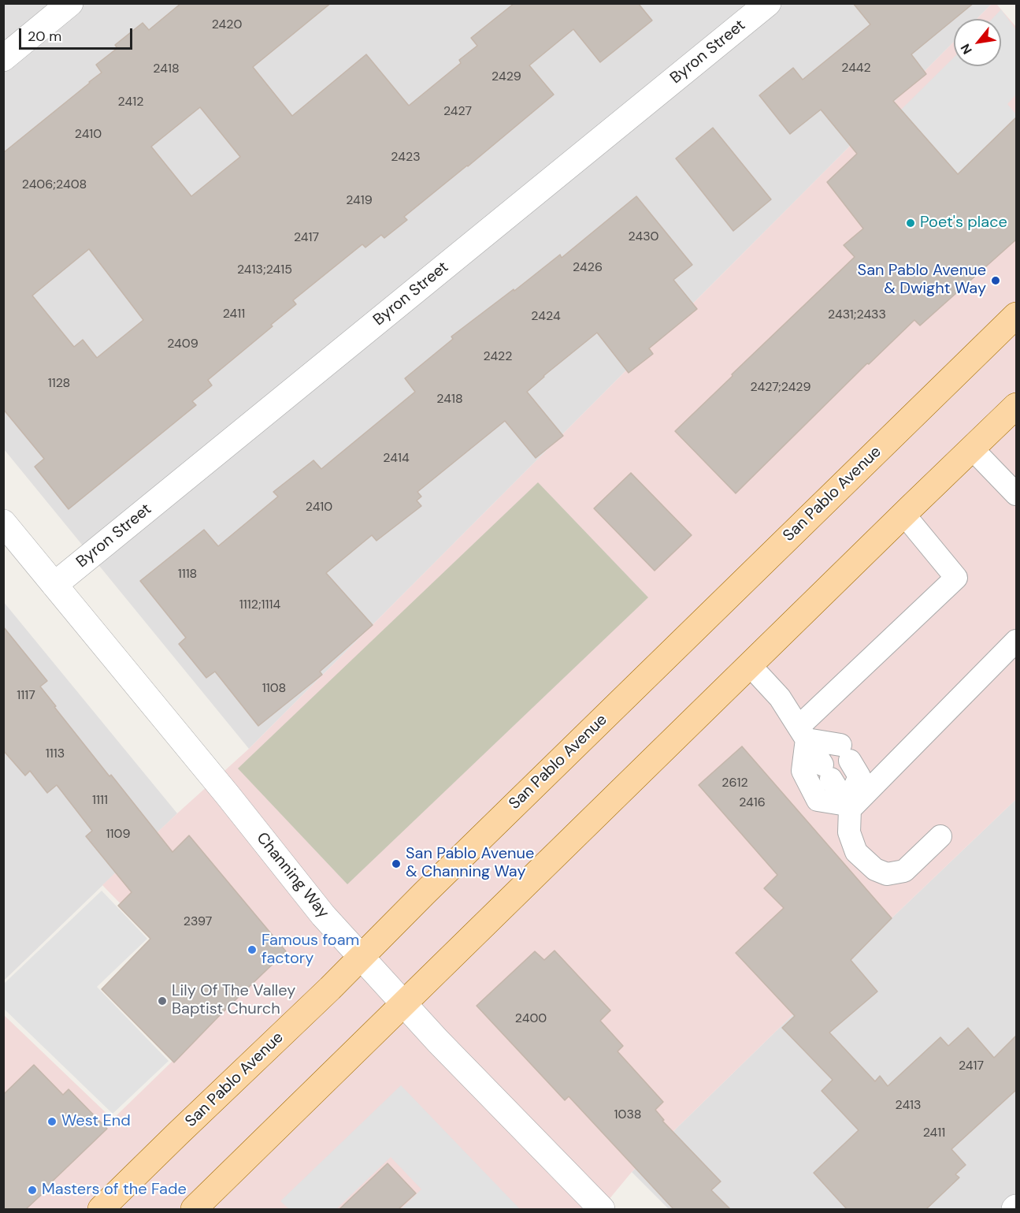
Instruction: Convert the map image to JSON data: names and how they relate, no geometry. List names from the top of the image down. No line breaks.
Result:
{"streets":{"main road":["San Pablo Avenue"],"street":["Byron Street","Channing Way"]},"crossings":[["Byron Street","Channing Way"],["San Pablo Avenue","Channing Way"]],"places":["Poet's place","San Pablo Avenue & Dwight Way","San Pablo Avenue & Channing Way","Famous foam factory","Lily Of The Valley Baptist Church","West End","Masters of the Fade"],"house_numbers":["2420","2442","2418","2429","2412","2427","2410","2423","2406;2408","2419","2430","2417","2426","2413;2415","2411","2431;2433","2424","2409","2422","1128","2427;2429","2418","2414","2410","1118","1112;1114","1108","1117","1113","2612","1111","2416","1109","2397","2400","2417","2413","1038","2411"],"scale_bar":"20 m","north":"bottom left"}
